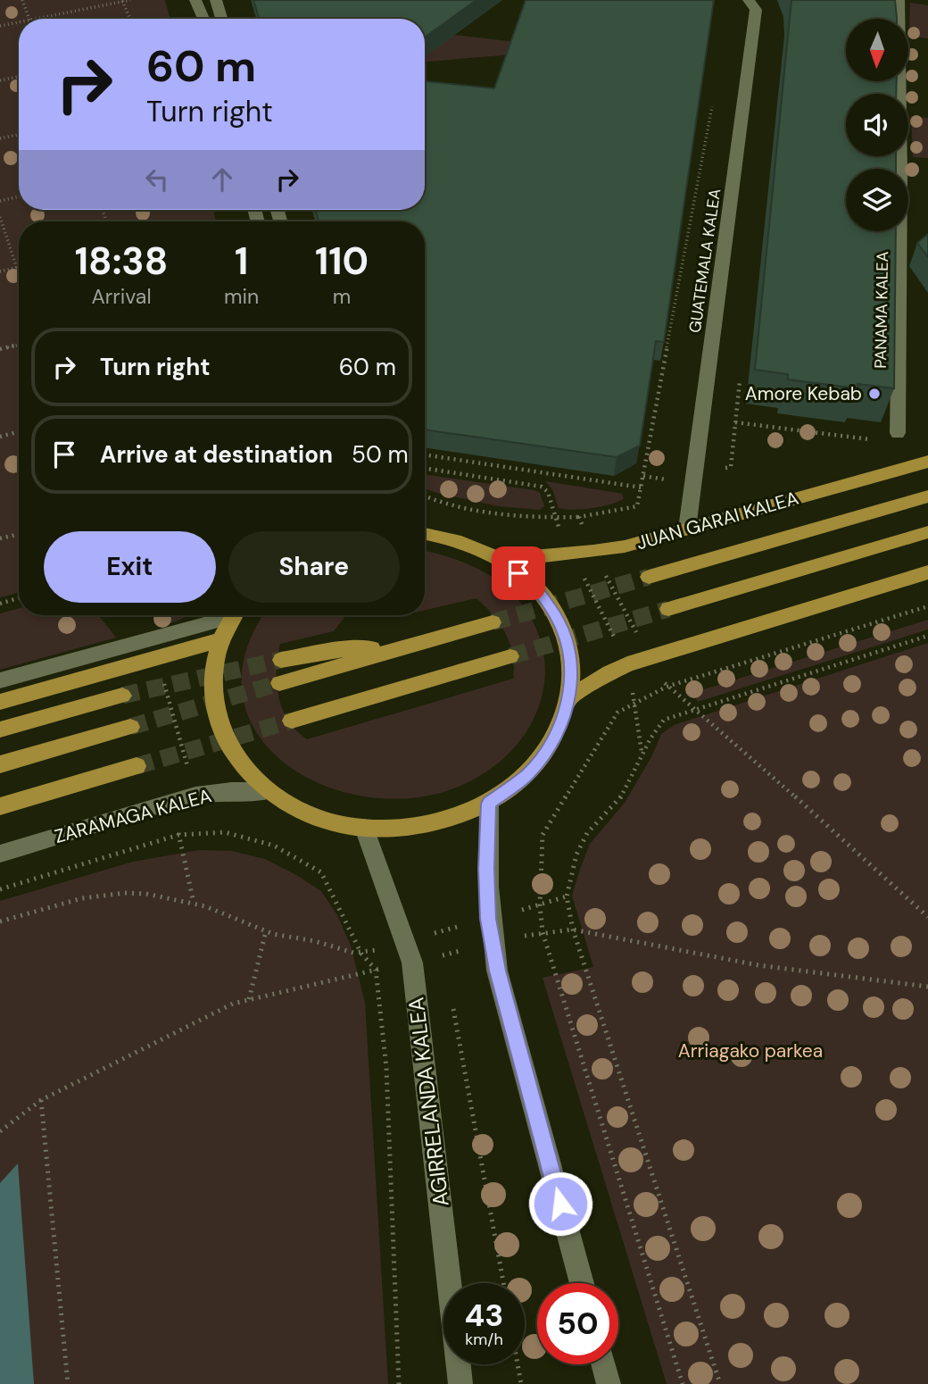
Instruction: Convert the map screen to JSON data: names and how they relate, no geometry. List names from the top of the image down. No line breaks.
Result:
{"streets":{"main road":["JUAN GARAI KALEA"],"street":["GUATEMALA KALEA","PANAMA KALEA","ZARAMAGA KALEA","AGIRRELANDA KALEA"]},"crossings":[["GUATEMALA KALEA","JUAN GARAI KALEA"]],"parks":["Arriagako parkea"],"places":["Amore Kebab"],"north":"bottom","page":{"turn":["60 m","Turn right"],"eta":["18:38","Arrival","1","min","110","m"],"list":[{"name":"Turn right","value":"60 m"},{"name":"Arrive at destination","value":"50 m"}],"buttons":["Exit","Share"],"speed":"43 km/h","limit":"50"}}
